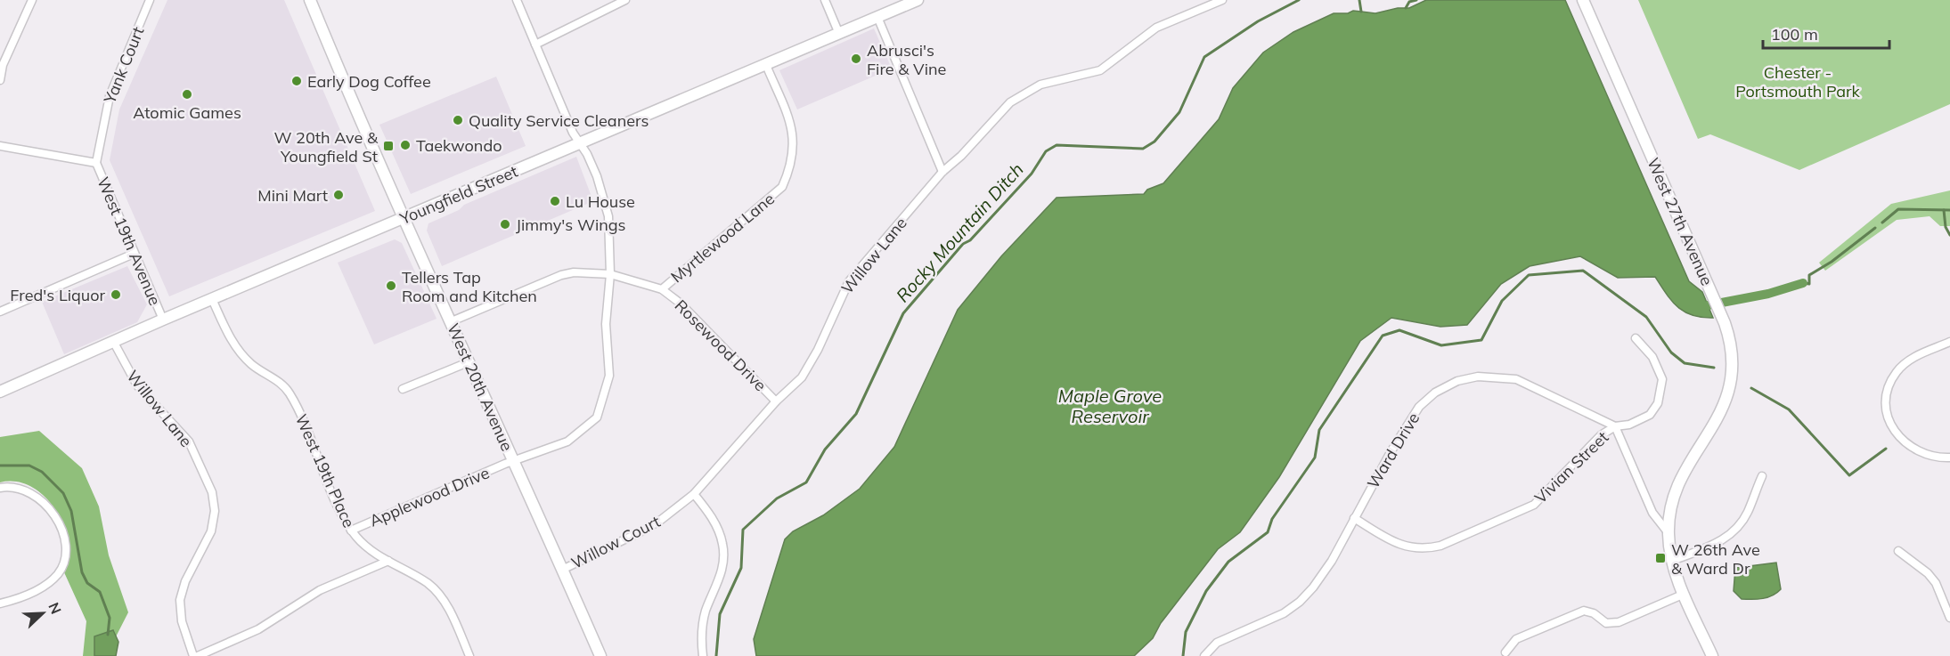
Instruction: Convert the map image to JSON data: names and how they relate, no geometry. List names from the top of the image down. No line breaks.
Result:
{"streets":{"street":["Yank Court","Youngfield Street","West 27th Avenue","Myrtlewood Lane","West 19th Avenue","Willow Lane","Rosewood Drive","West 20th Avenue","Ward Drive","Vivian Street","West 19th Place","Applewood Drive","Willow Court"]},"crossings":[["Yank Court","West 19th Avenue"],["Youngfield Street","Myrtlewood Lane"],["Youngfield Street","West 19th Avenue"],["Youngfield Street","Willow Lane"],["Youngfield Street","West 20th Avenue"],["Youngfield Street","West 19th Place"],["Youngfield Street","Applewood Drive"],["Myrtlewood Lane","Rosewood Drive"],["Willow Lane","Rosewood Drive"],["Willow Lane","Willow Court"],["Rosewood Drive","West 20th Avenue"],["Rosewood Drive","Applewood Drive"],["West 20th Avenue","Applewood Drive"],["West 20th Avenue","Willow Court"],["Ward Drive","Vivian Street"],["West 19th Place","Applewood Drive"]],"water":["Rocky Mountain Ditch","Maple Grove Reservoir"],"parks":["Chester - Portsmouth Park"],"places":{"other":["Abrusci's Fire & Vine","Early Dog Coffee","Atomic Games","Quality Service Cleaners","Taekwondo","Mini Mart","Lu House","Jimmy's Wings","Tellers Tap Room and Kitchen","Fred's Liquor"],"transit":["W 20th Ave & Youngfield St","W 26th Ave & Ward Dr"]},"scale_bar":"100 m","north":"top right"}
